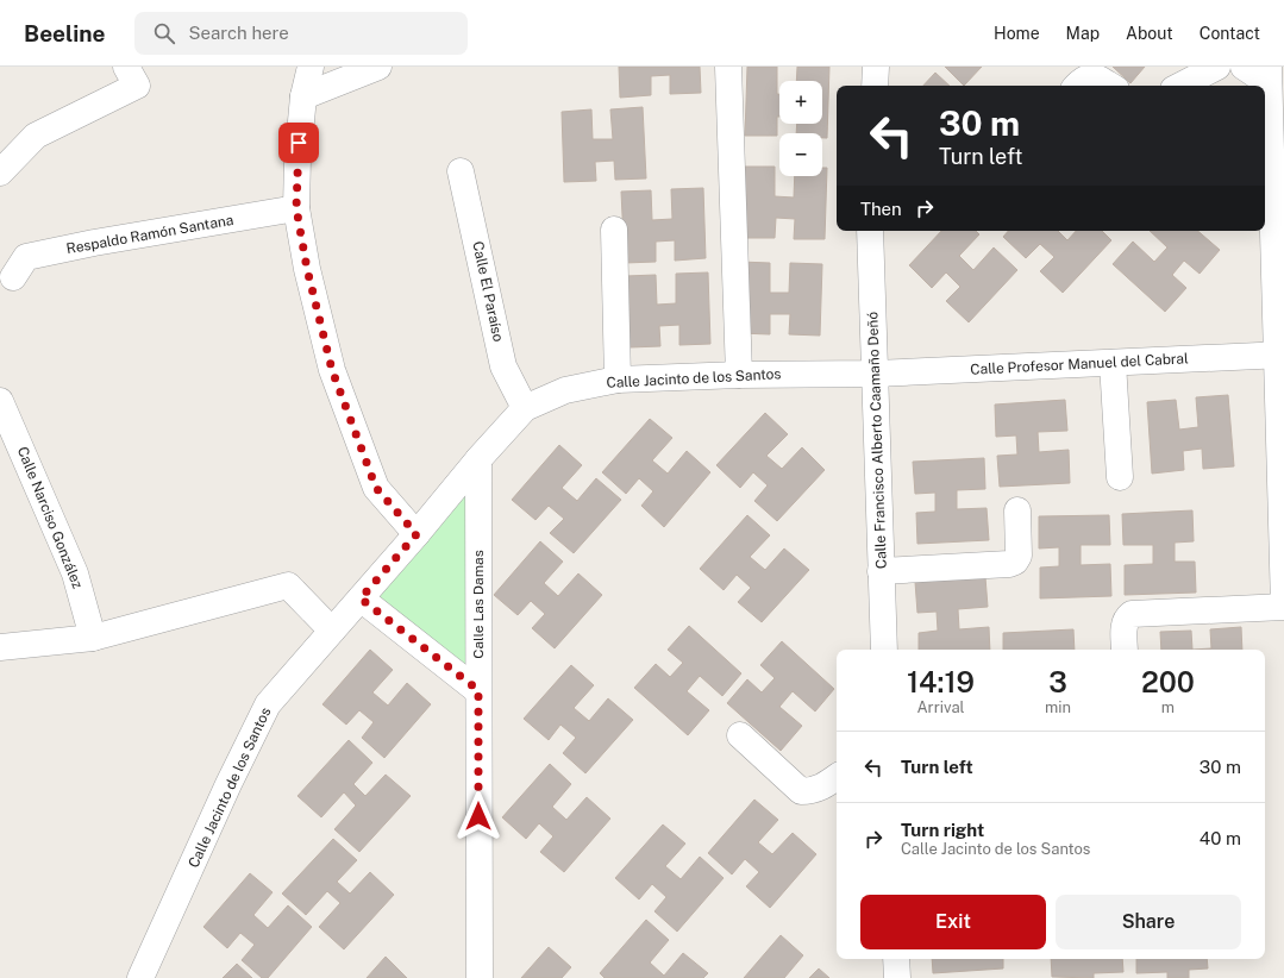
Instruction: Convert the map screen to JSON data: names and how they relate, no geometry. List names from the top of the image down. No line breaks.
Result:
{"streets":{"street":["Respaldo Ramón Santana","Calle El Paraíso","Calle Profesor Manuel del Cabral","Calle Jacinto de los Santos","Calle Francisco Alberto Caamaño Deñó","Calle Narciso González","Calle Las Damas"]},"crossings":[["Calle El Paraíso","Calle Jacinto de los Santos"],["Calle Profesor Manuel del Cabral","Calle Jacinto de los Santos"],["Calle Profesor Manuel del Cabral","Calle Francisco Alberto Caamaño Deñó"],["Calle Jacinto de los Santos","Calle Francisco Alberto Caamaño Deñó"],["Calle Jacinto de los Santos","Calle Las Damas"]],"page":{"header":"Beeline","search":"Search here","nav":["Home","Map","About","Contact"],"map_buttons":["+","−"],"turn":["30 m","Turn left"],"then":"Then","eta":["14:19","Arrival","3","min","200","m"],"list":[{"name":"Turn left","value":"30 m"},{"name":"Turn right","note":"Calle Jacinto de los Santos","value":"40 m"}],"buttons":["Exit","Share"]}}
